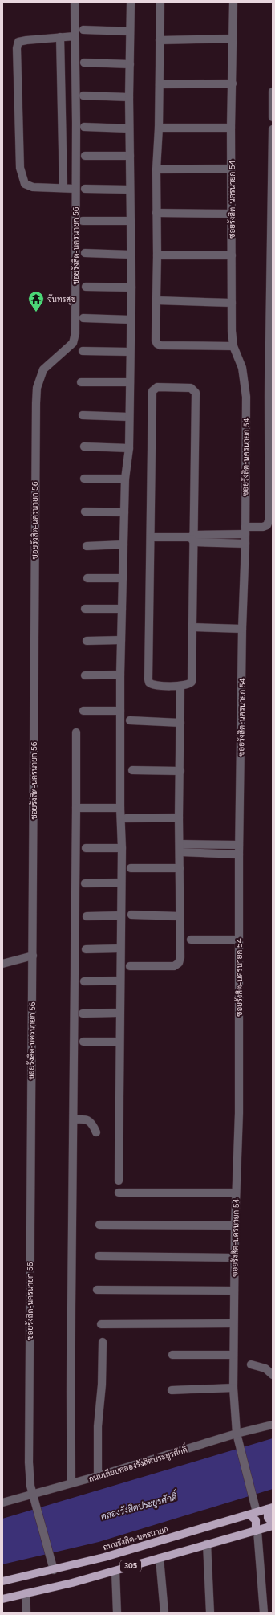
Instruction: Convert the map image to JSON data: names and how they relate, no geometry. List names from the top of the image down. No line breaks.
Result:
{"streets":{"main road":["ถนนรังสิต-นครนายก","305"],"street":["ซอยรังสิต-นครนายก 54","ซอยรังสิต-นครนายก 56","ถนนเลียบคลองรังสิตประยูรศักดิ์"]},"crossings":[["ซอยรังสิต-นครนายก 54","ถนนเลียบคลองรังสิตประยูรศักดิ์"],["ซอยรังสิต-นครนายก 54","ถนนรังสิต-นครนายก"],["ซอยรังสิต-นครนายก 56","ถนนเลียบคลองรังสิตประยูรศักดิ์"],["ซอยรังสิต-นครนายก 56","ถนนรังสิต-นครนายก"]],"water":["คลองรังสิตประยูรศักดิ์"],"places":{"temple":["จันทรสุข"]}}
